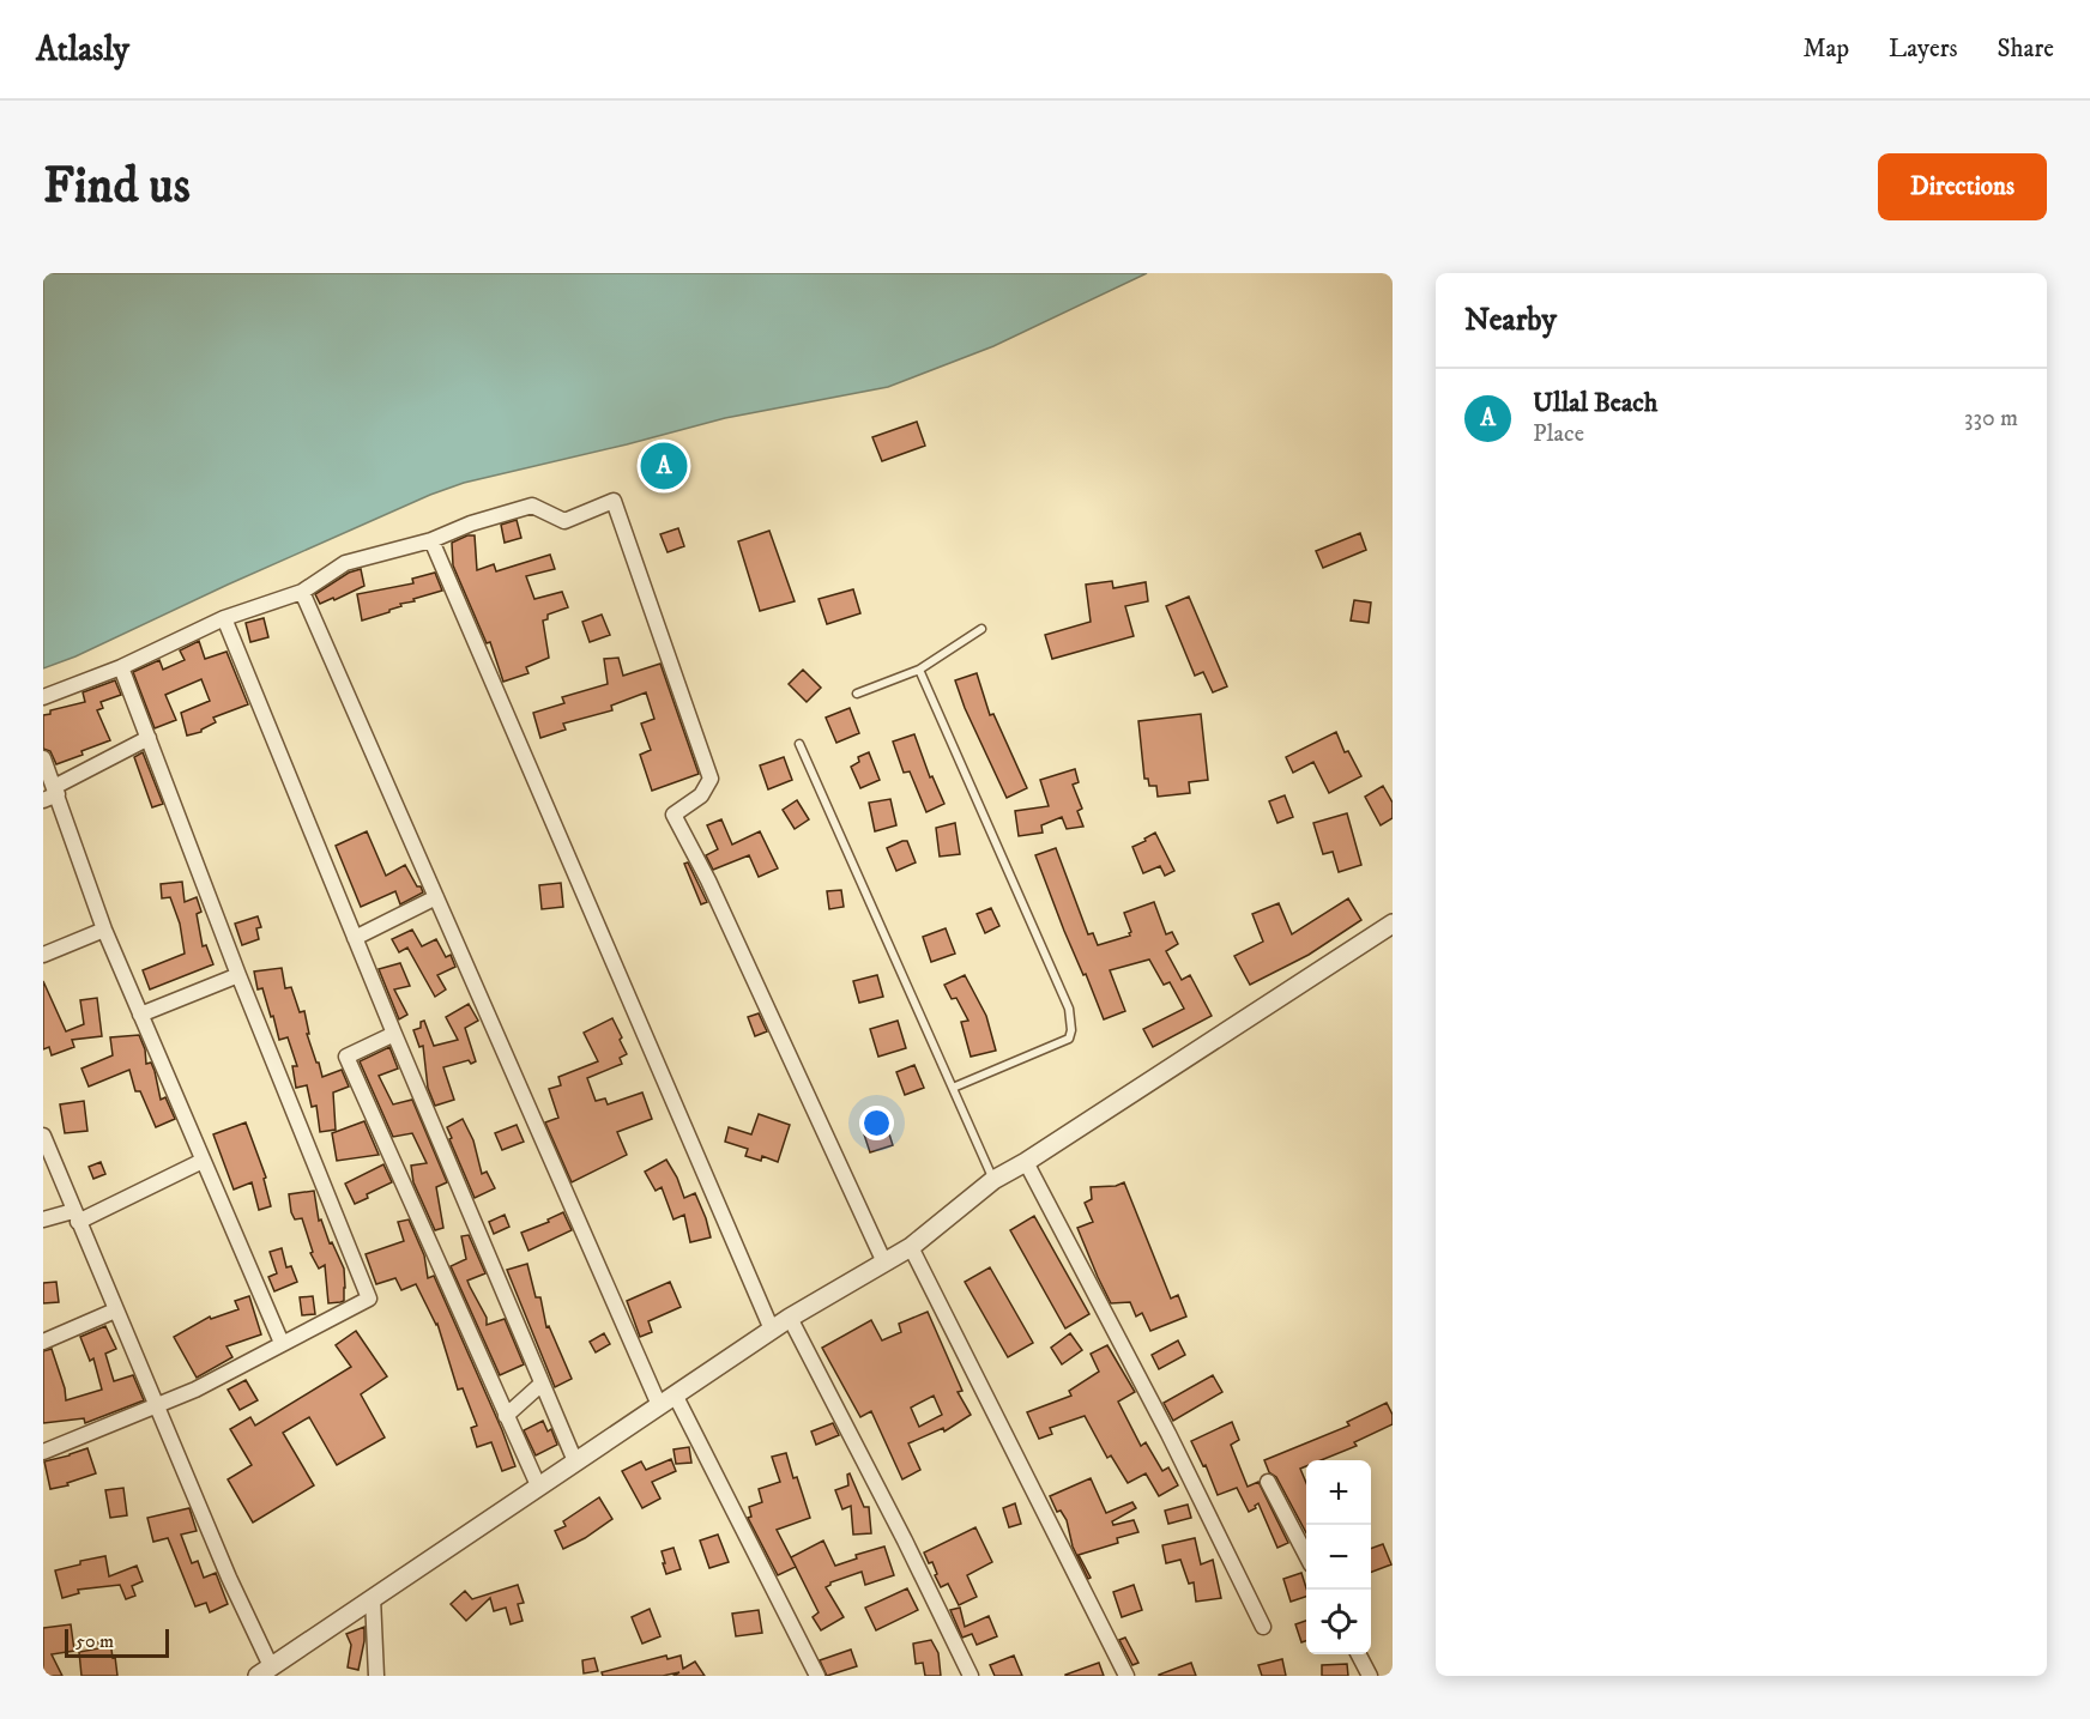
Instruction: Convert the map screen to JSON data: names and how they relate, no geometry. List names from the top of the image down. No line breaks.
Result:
{"scale_bar":"50 m","page":{"header":"Atlasly","nav":["Map","Layers","Share"],"buttons":"Directions","title":"Find us","heading":"Nearby","list":[{"mark":"A","name":"Ullal Beach","note":"Place","value":"330 m"}],"pins":"A","map_buttons":["+","−"],"scale":"50 m"}}
